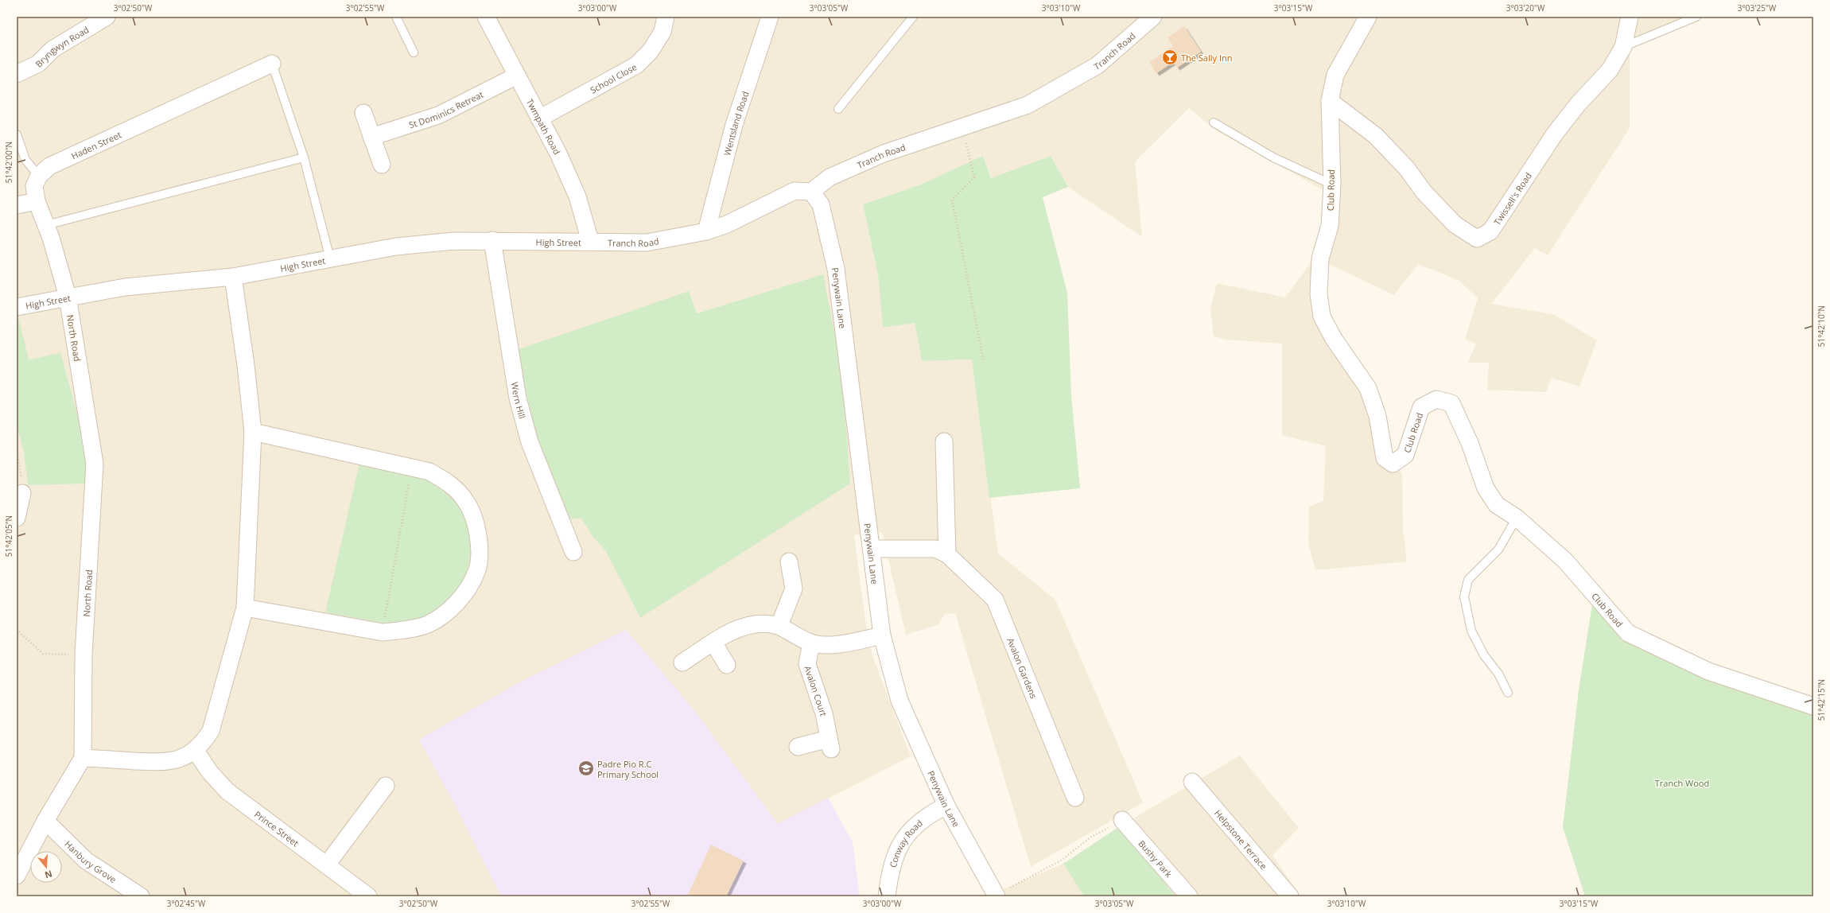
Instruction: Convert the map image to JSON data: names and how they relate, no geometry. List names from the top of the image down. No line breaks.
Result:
{"streets":{"street":["Bryngwyn Road","Tranch Road","School Close","St Dominics Retreat","Wentsland Road","Twmpath Road","Haden Street","Club Road","Twissell's Road","High Street","Penywain Lane","North Road","Wern Hill","Avalon Gardens","Avalon Court","Prince Street","Helpstone Terrace","Conway Road","Bushy Park","Hanbury Grove"]},"crossings":[["Tranch Road","Wentsland Road"],["Tranch Road","Twmpath Road"],["Tranch Road","High Street"],["Tranch Road","Penywain Lane"],["School Close","Twmpath Road"],["St Dominics Retreat","Twmpath Road"],["Twmpath Road","High Street"],["Club Road","Twissell's Road"],["High Street","North Road"],["High Street","Wern Hill"],["Penywain Lane","Avalon Gardens"],["Penywain Lane","Conway Road"]],"parks":["Tranch Wood"],"places":{"bar":["The Sally Inn"],"school or university":["Padre Pio R.C Primary School"]},"north":"bottom","coordinates":["3°02'50\"W","3°02'55\"W","3°03'00\"W","3°03'05\"W","3°03'10\"W","3°03'15\"W","3°03'20\"W","3°03'25\"W","51°42'00\"N","51°42'10\"N","51°42'05\"N","51°42'15\"N","3°02'45\"W"]}
